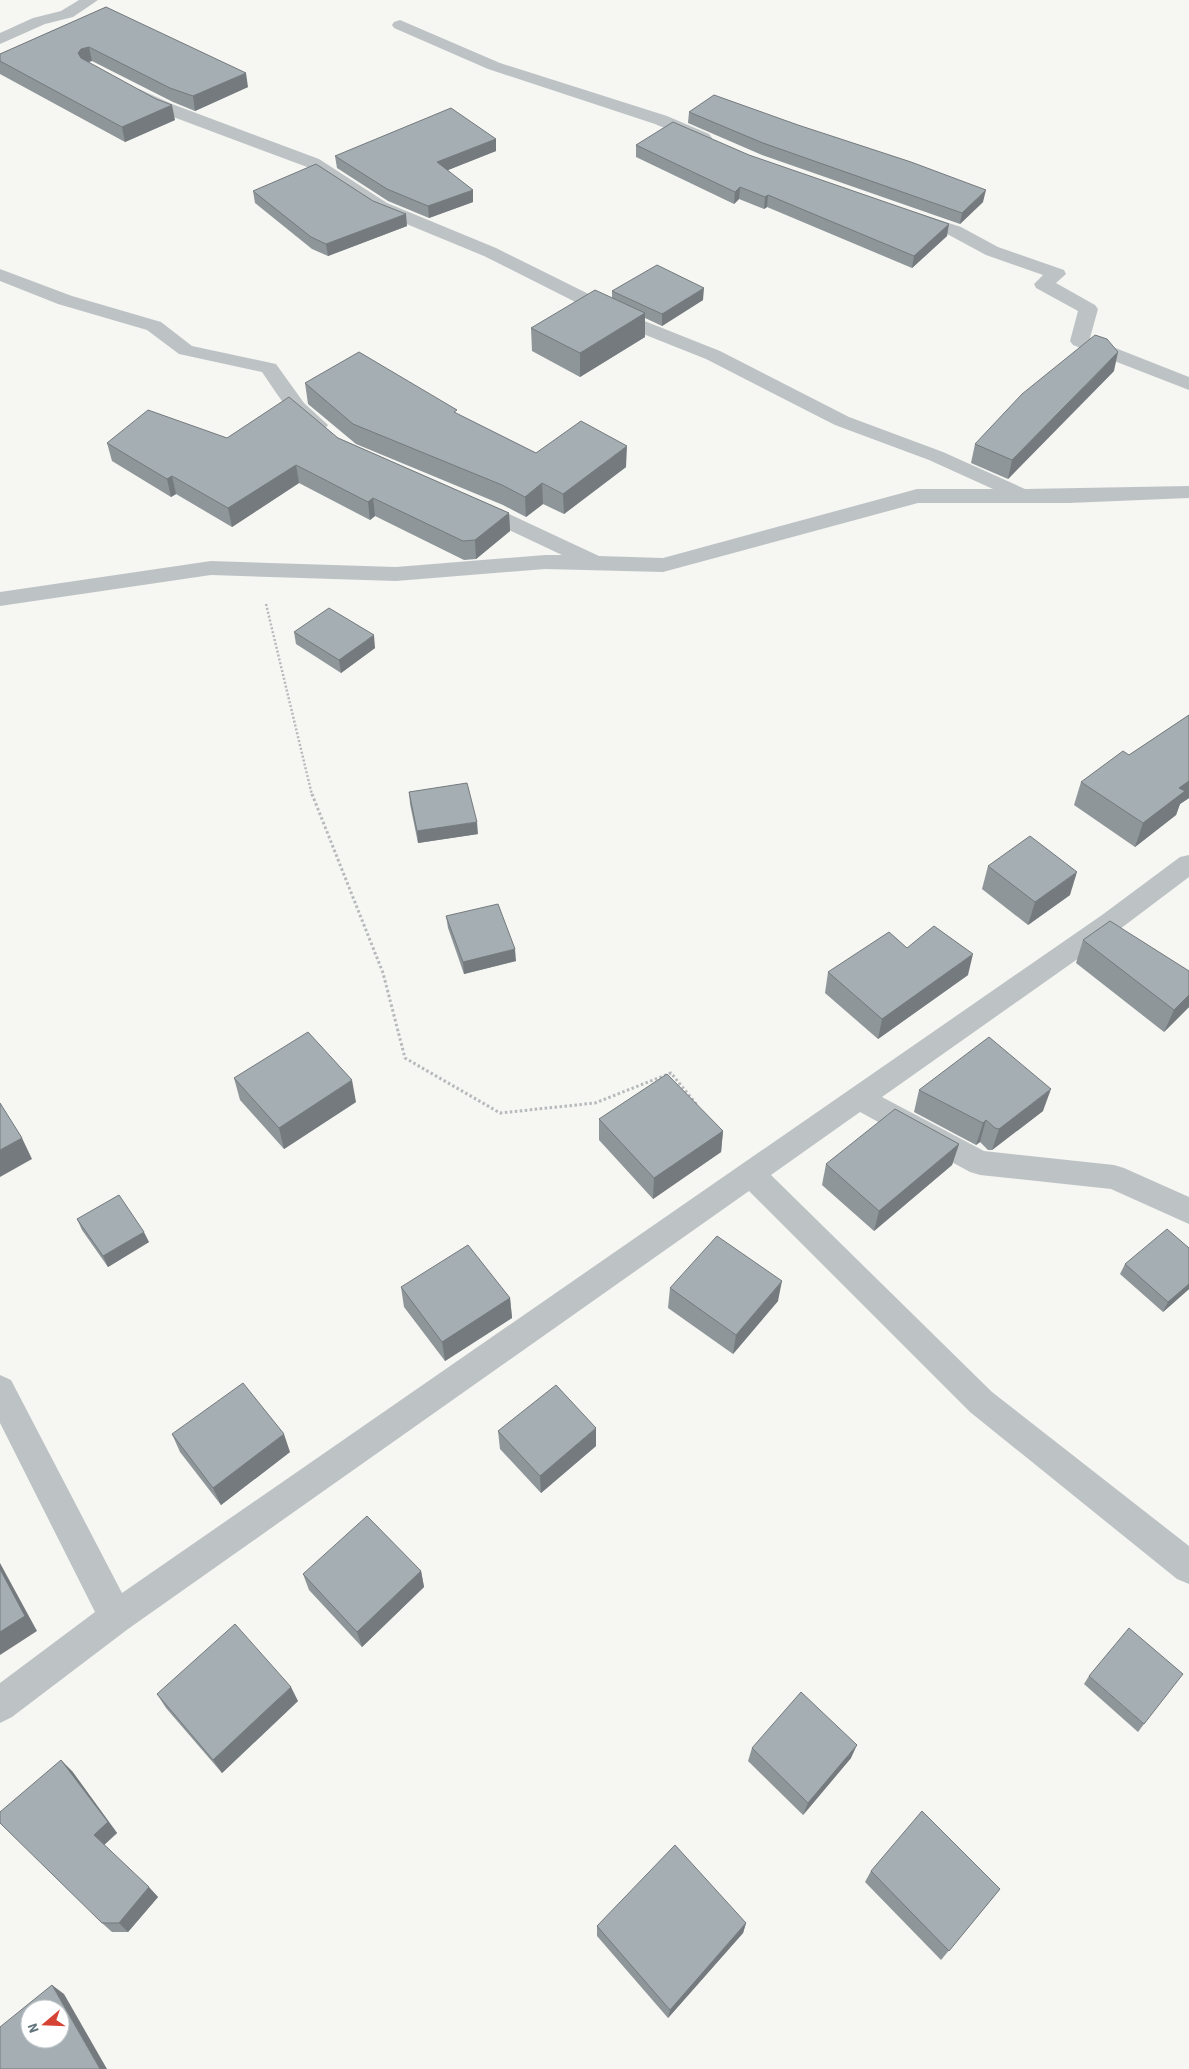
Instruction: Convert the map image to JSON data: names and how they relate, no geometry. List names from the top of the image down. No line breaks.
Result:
{"north":"left"}
